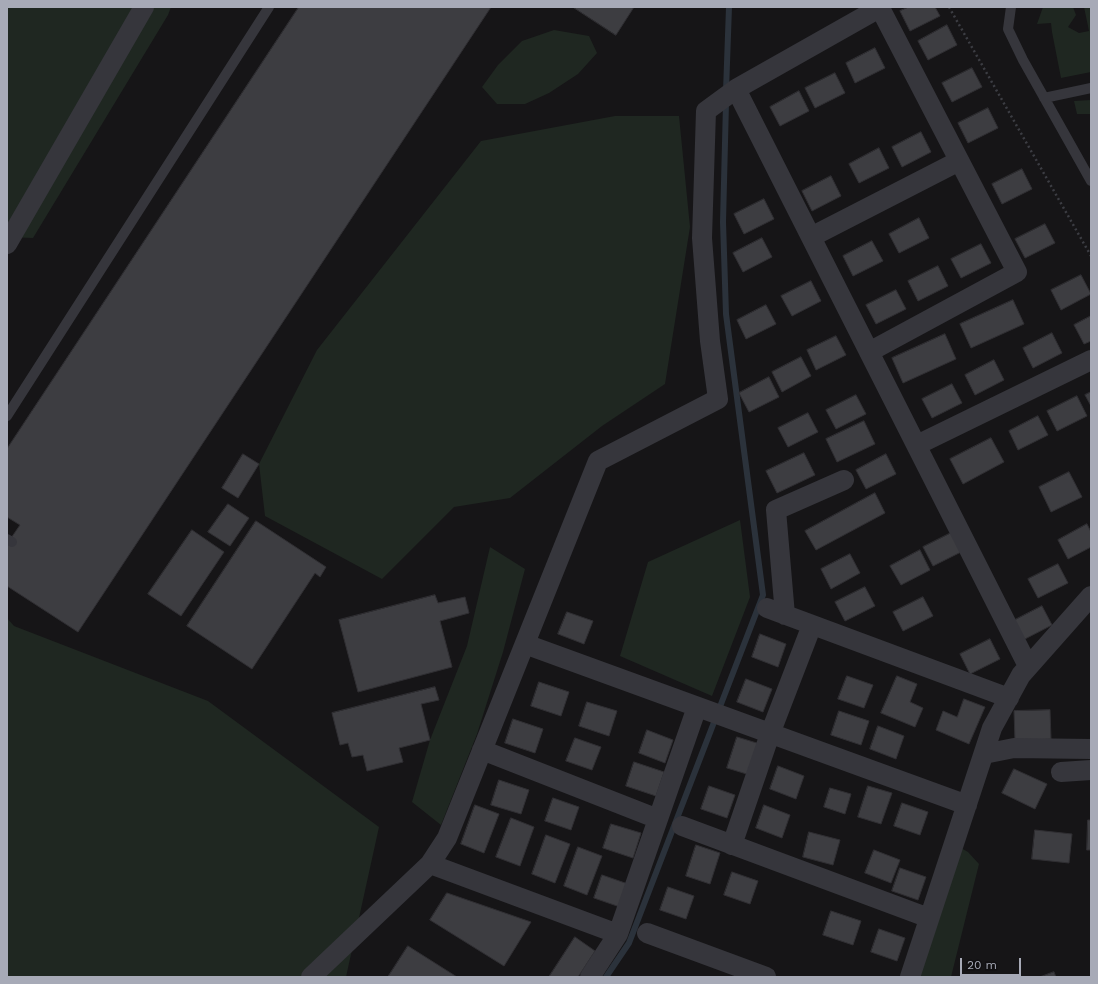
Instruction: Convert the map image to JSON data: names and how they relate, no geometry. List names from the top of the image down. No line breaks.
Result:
{"scale_bar":"20 m"}
